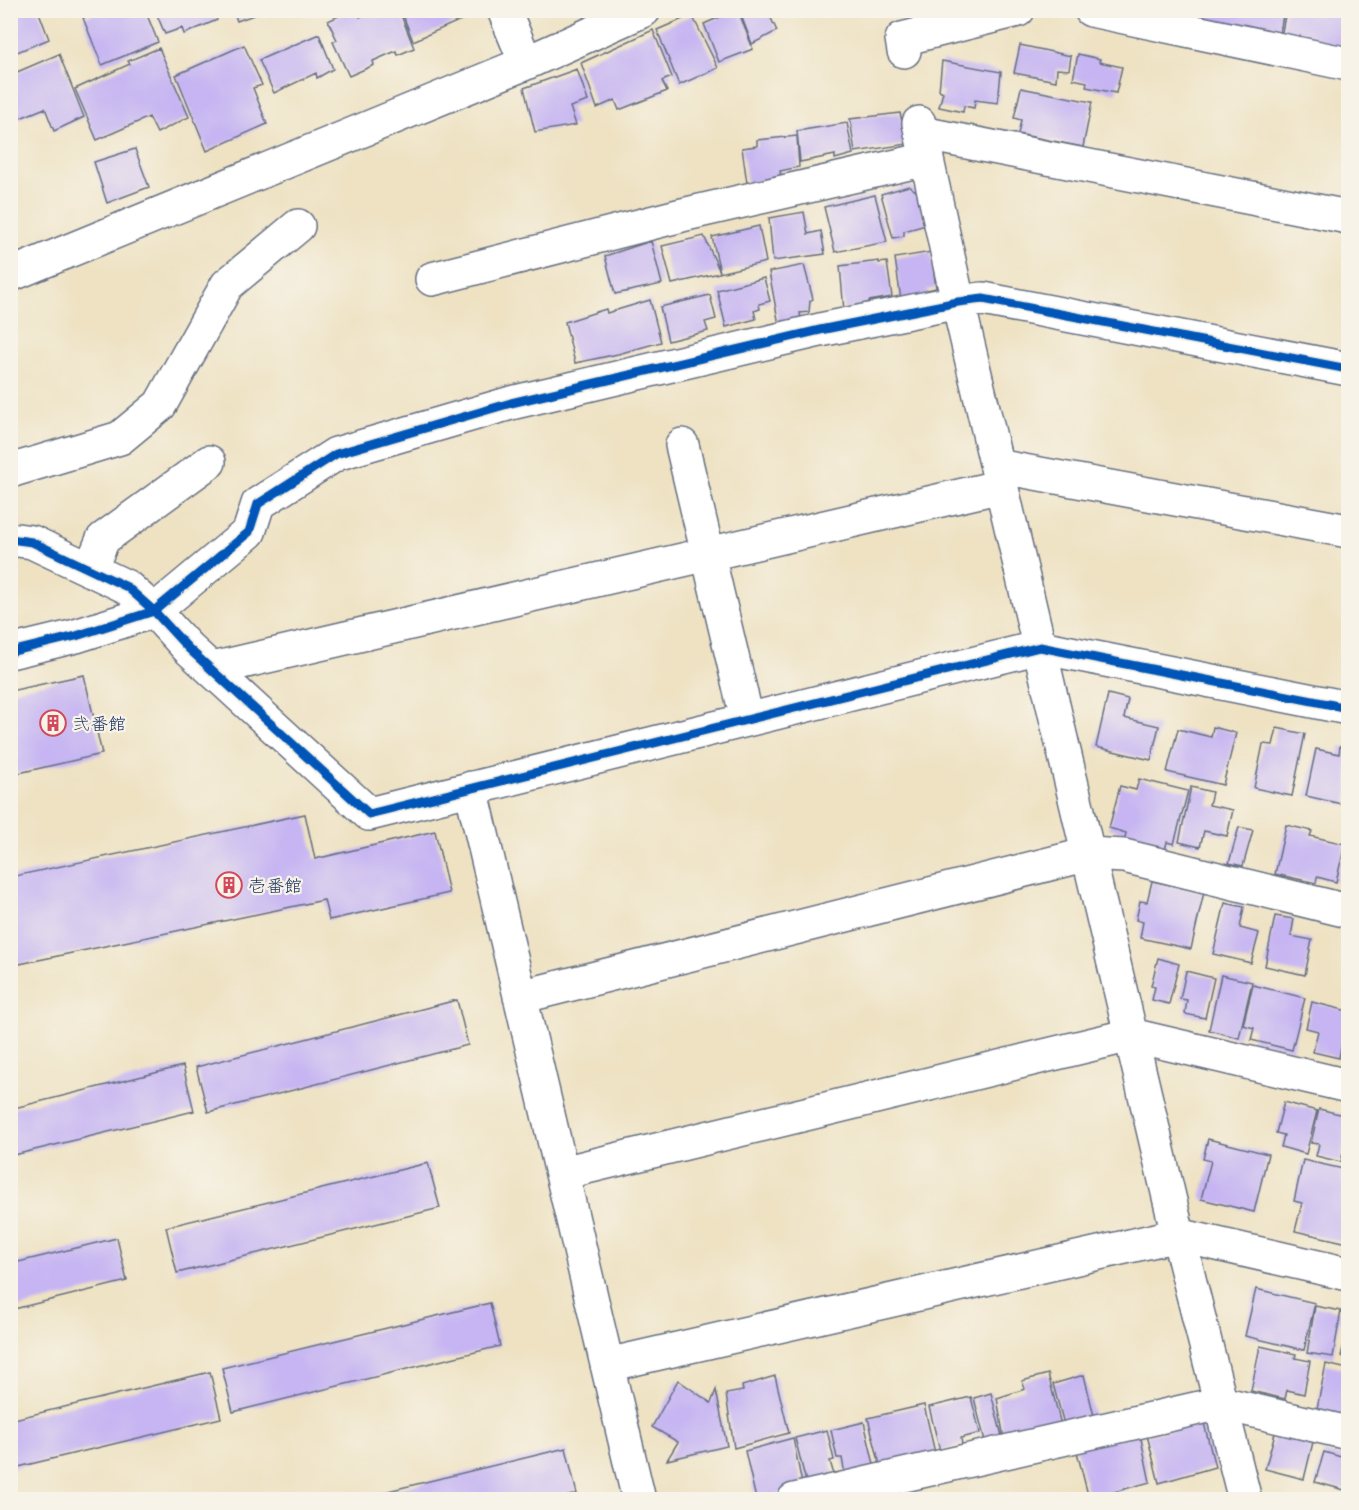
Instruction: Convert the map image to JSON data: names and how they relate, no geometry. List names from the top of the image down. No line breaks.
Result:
{"places":{"building":["弐番館","壱番館"]}}
